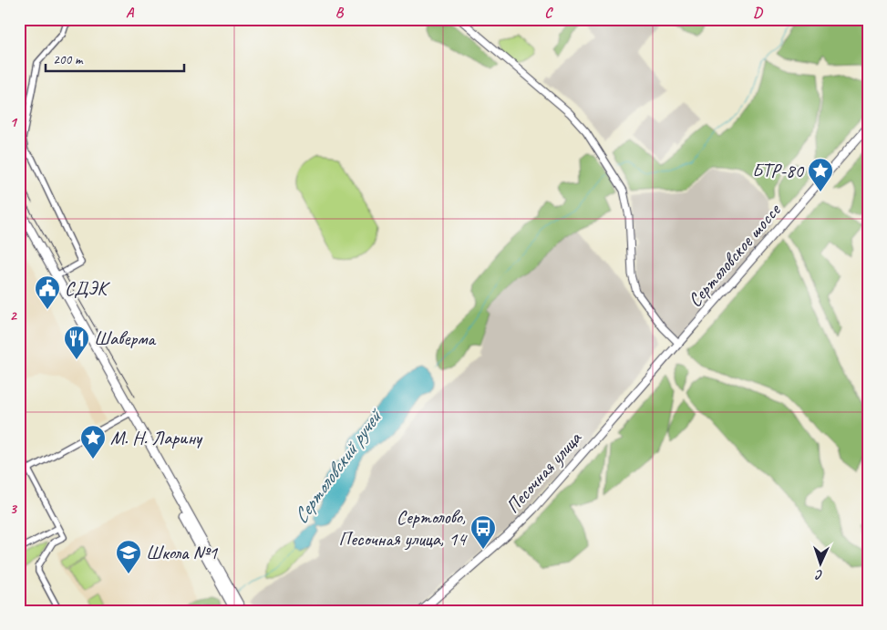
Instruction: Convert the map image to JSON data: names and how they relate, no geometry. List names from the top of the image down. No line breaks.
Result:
{"streets":{"main road":["Сертоловское шоссе","Песочная улица"]},"crossings":[["Сертоловское шоссе","Песочная улица"]],"water":["Сертоловский ручей"],"places":{"place":["БТР-80","М. Н. Ларину"],"public building":["СДЭК"],"restaurant":["Шаверма"],"bus stop":["Сертолово, Песочная улица, 14"],"school or university":["Школа №1"]},"scale_bar":"200 m","north":"bottom","grid":{"columns":["A","B","C","D"],"rows":["1","2","3"]}}
